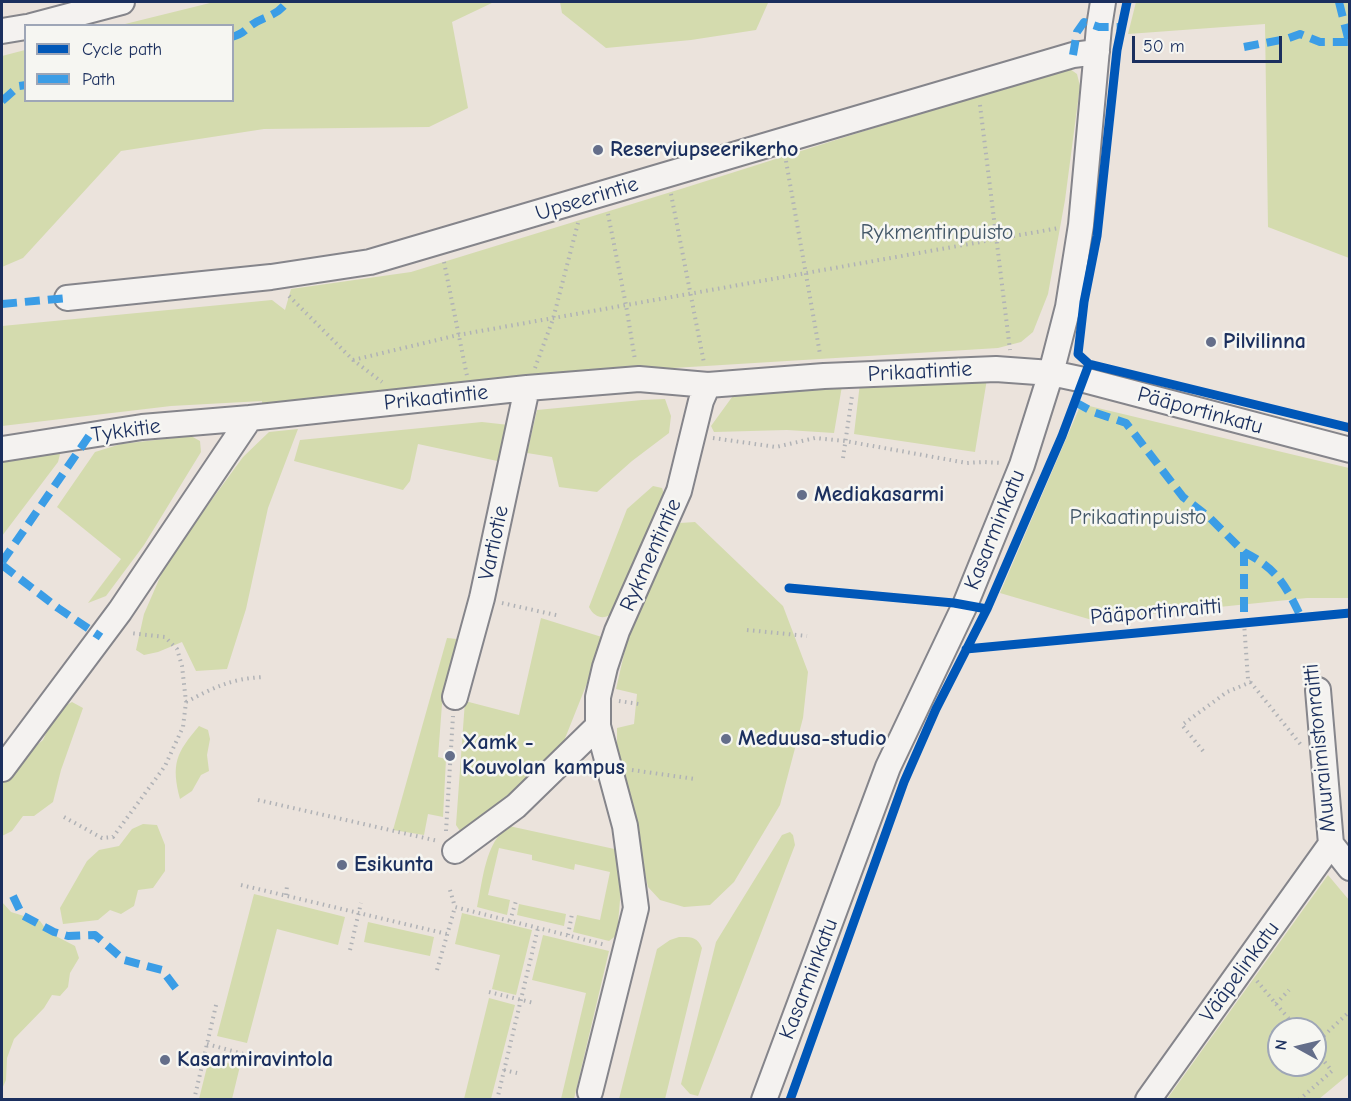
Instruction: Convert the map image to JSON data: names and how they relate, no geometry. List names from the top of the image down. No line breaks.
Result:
{"streets":{"street":["Upseerintie","Prikaatintie","Pääportinkatu","Tykkitie","Kasarminkatu","Vartiotie","Rykmentintie","Muuraimistonraitti","Vääpelinkatu"],"cycle path":["Pääportinraitti"]},"crossings":[["Upseerintie","Kasarminkatu"],["Prikaatintie","Pääportinkatu"],["Prikaatintie","Tykkitie"],["Prikaatintie","Kasarminkatu"],["Prikaatintie","Vartiotie"],["Prikaatintie","Rykmentintie"],["Pääportinkatu","Kasarminkatu"],["Muuraimistonraitti","Vääpelinkatu"]],"parks":["Rykmentinpuisto","Prikaatinpuisto"],"places":["Reserviupseerikerho","Pilvilinna","Mediakasarmi","Meduusa-studio","Xamk - Kouvolan kampus","Esikunta","Kasarmiravintola"],"legend":["Cycle path","Path"],"scale_bar":"50 m","north":"left"}
